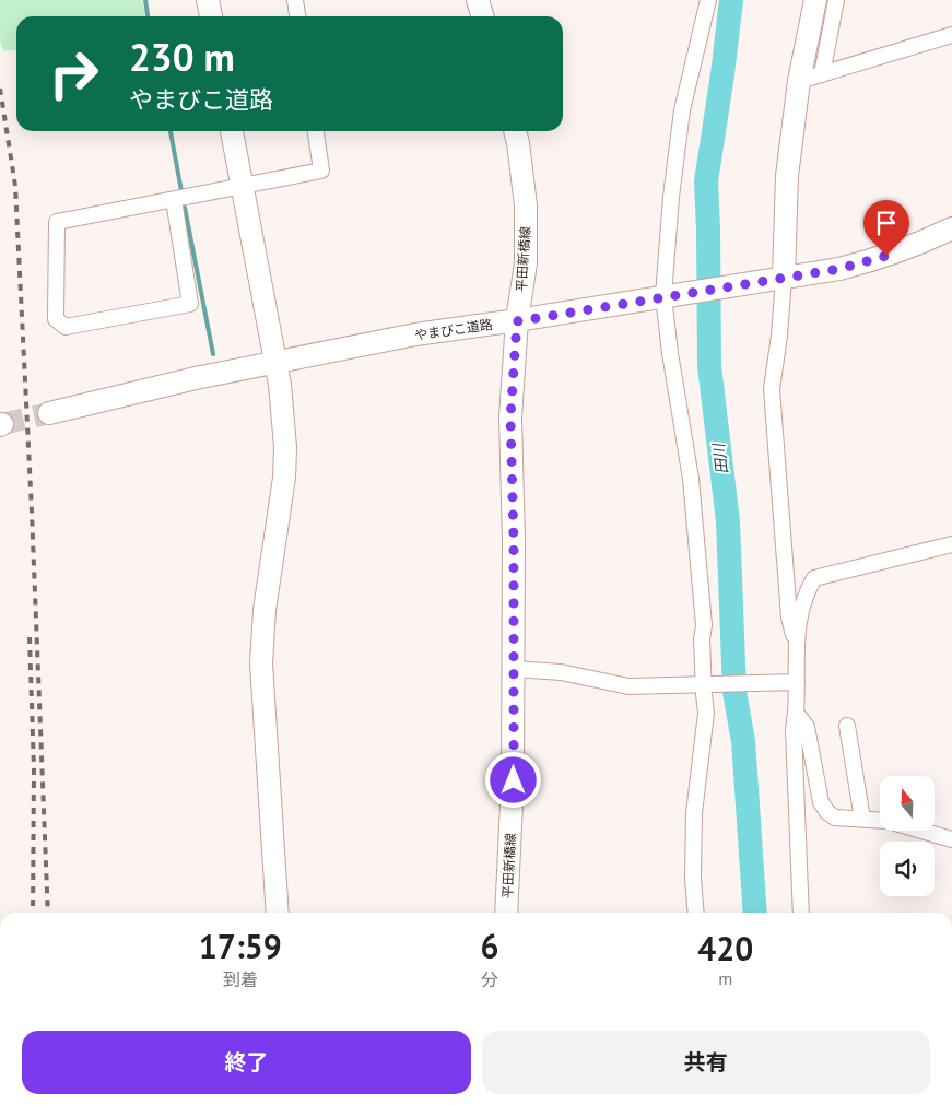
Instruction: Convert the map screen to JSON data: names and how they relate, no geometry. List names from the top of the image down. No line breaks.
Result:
{"streets":{"street":["平田新橋線","やまびこ道路"]},"crossings":[["平田新橋線","やまびこ道路"]],"water":["田川"],"north":"top","page":{"turn":["230 m","やまびこ道路"],"eta":["17:59","到着","6","分","420","m"],"buttons":["終了","共有"]}}
